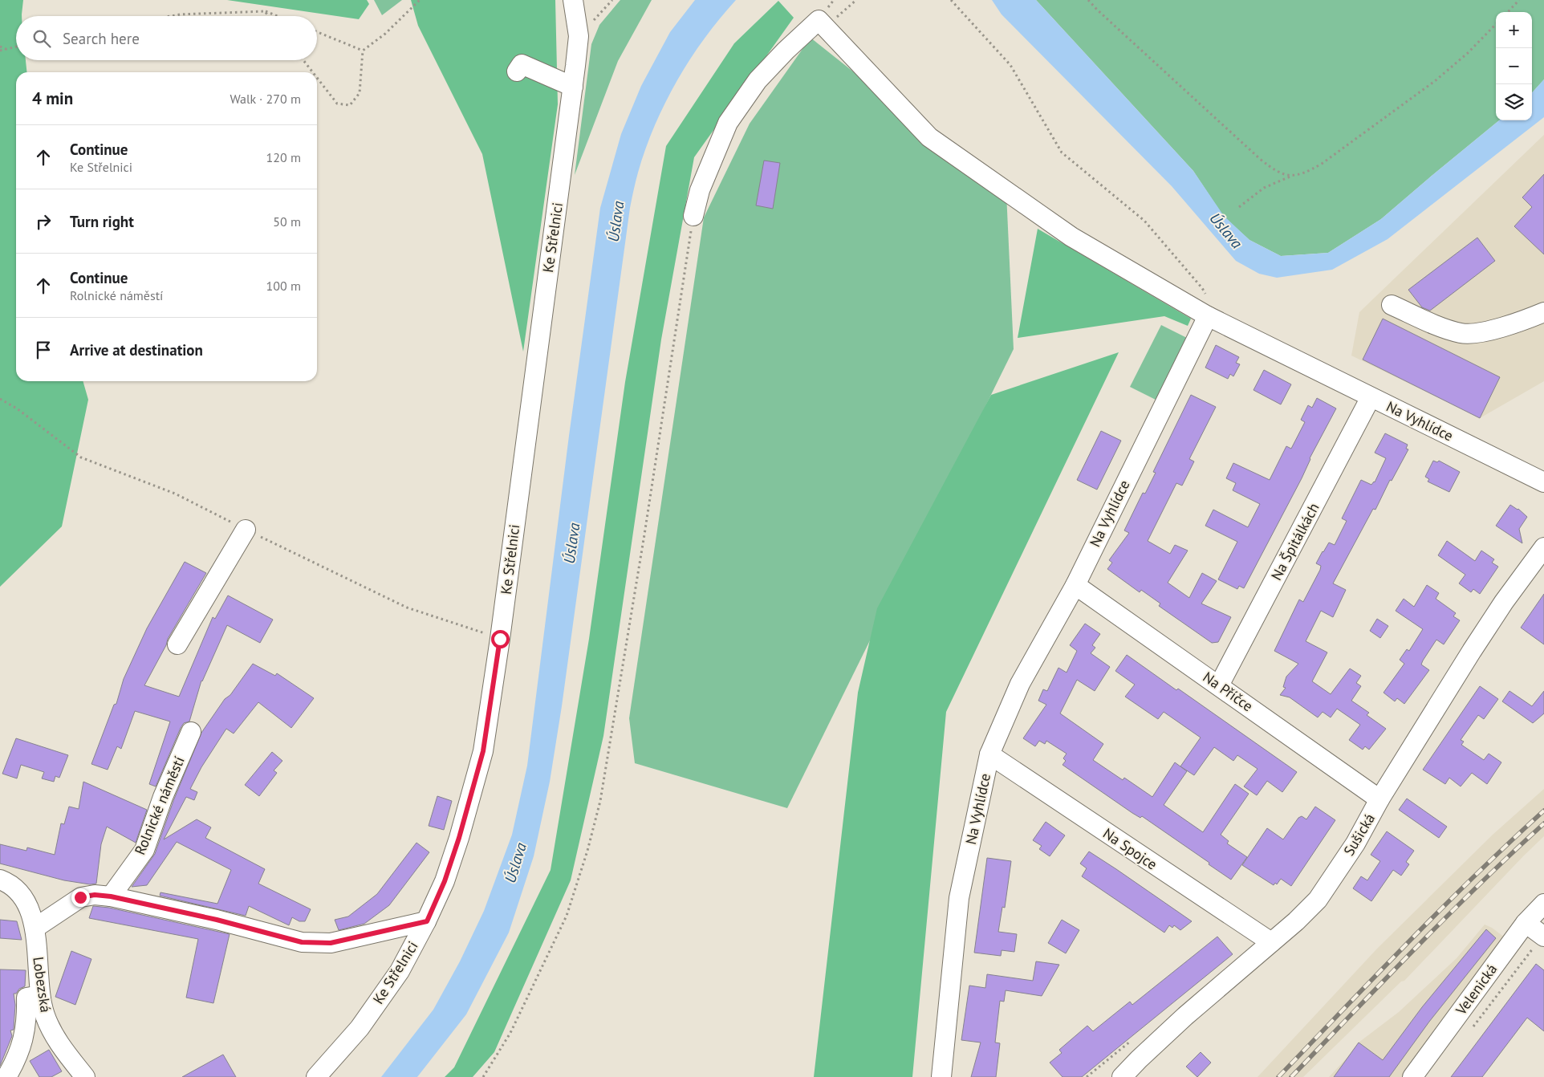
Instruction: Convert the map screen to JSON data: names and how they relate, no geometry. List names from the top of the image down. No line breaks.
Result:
{"streets":{"street":["Ke Střelnici","Na Vyhlídce","Na Špitálkách","Na Příčce","Rolnické náměstí","Sušická","Na Spojce","Lobezská","Velenická"]},"crossings":[["Na Vyhlídce","Na Špitálkách"],["Na Vyhlídce","Na Příčce"],["Na Vyhlídce","Na Spojce"],["Na Špitálkách","Na Příčce"],["Na Příčce","Sušická"],["Sušická","Na Spojce"]],"water":["Úslava"],"page":{"map_buttons":["+","−"],"search":"Search here","heading":["4 min","Walk · 270 m"],"list":[["Continue","Ke Střelnici","120 m"],["Turn right","50 m"],["Continue","Rolnické náměstí","100 m"],"Arrive at destination"]}}
